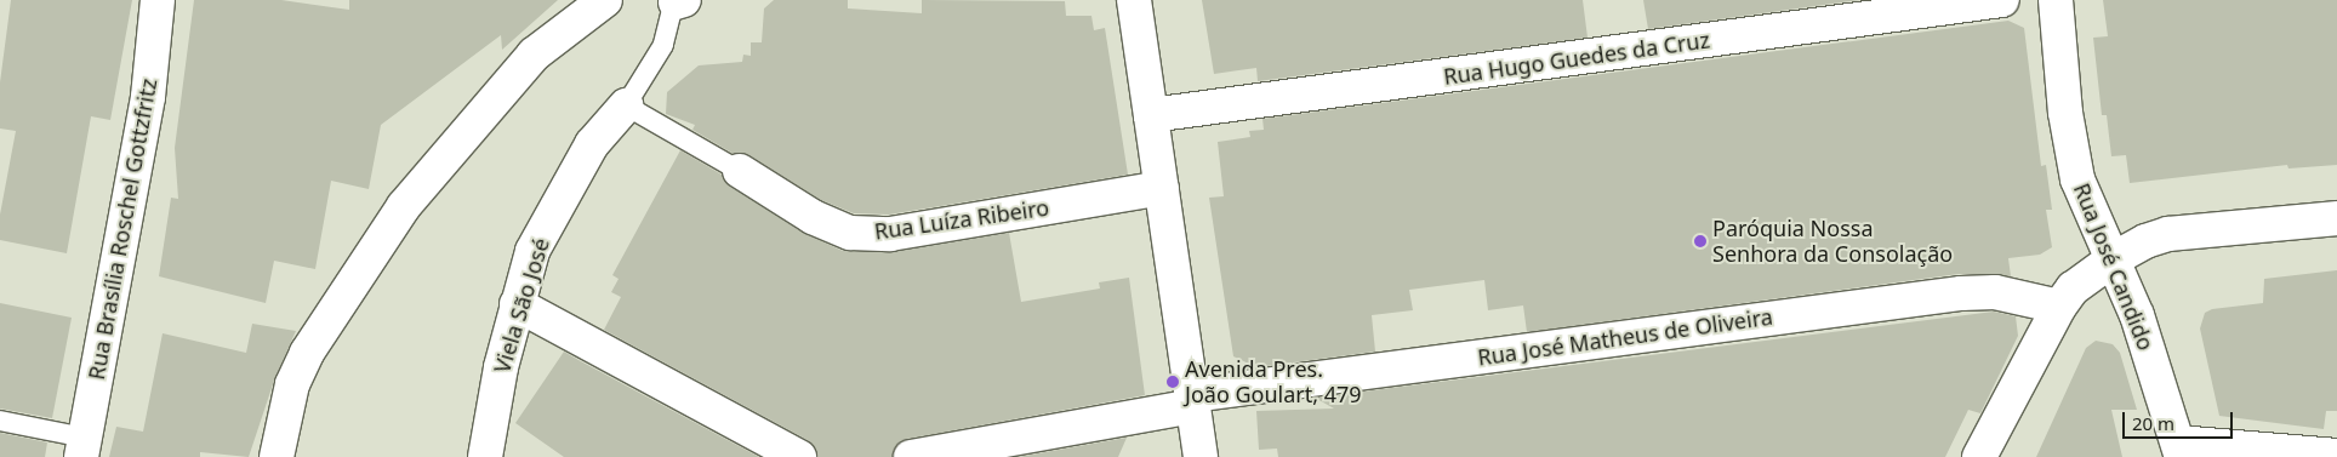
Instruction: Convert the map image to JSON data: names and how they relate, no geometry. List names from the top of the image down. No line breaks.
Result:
{"streets":{"street":["Rua Hugo Guedes da Cruz","Rua Luíza Ribeiro","Rua Brasília Roschel Gottzfritz","Rua José Candido","Viela São José","Rua José Matheus de Oliveira"]},"places":["Paróquia Nossa Senhora da Consolação","Avenida Pres. João Goulart, 479"],"scale_bar":"20 m"}
